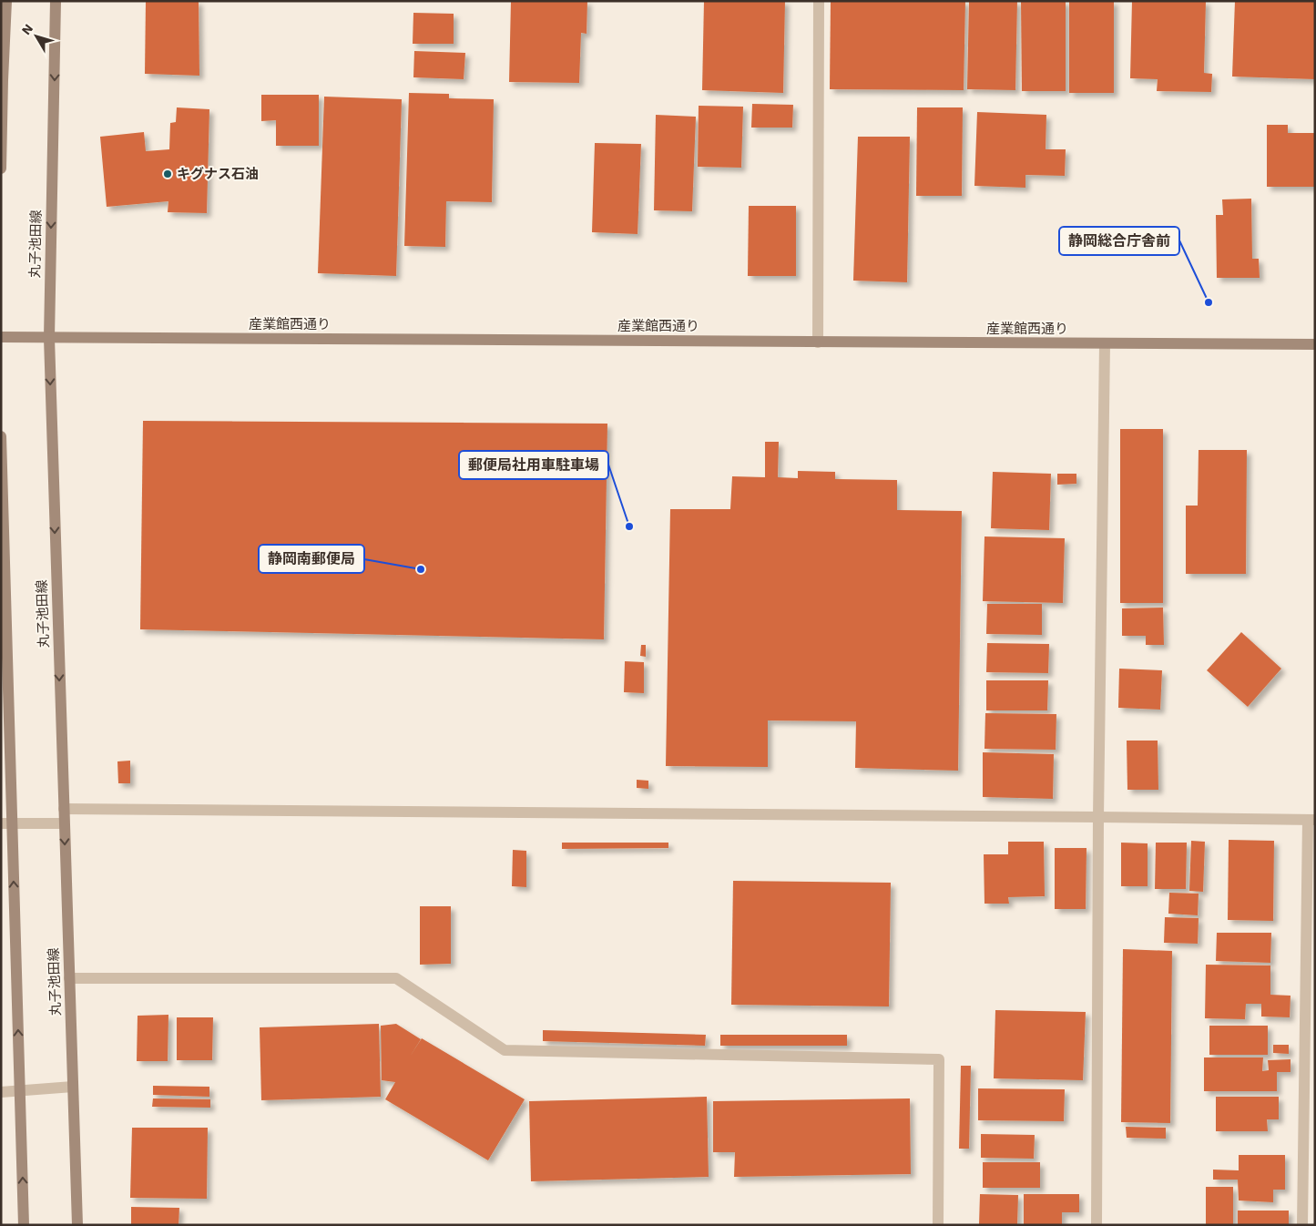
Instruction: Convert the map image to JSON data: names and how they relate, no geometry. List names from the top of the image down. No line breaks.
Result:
{"streets":{"street":["丸子池田線","産業館西通り"]},"crossings":[["丸子池田線","産業館西通り"]],"places":["キグナス石油","静岡総合庁舎前","郵便局社用車駐車場","静岡南郵便局"],"north":"top left"}
